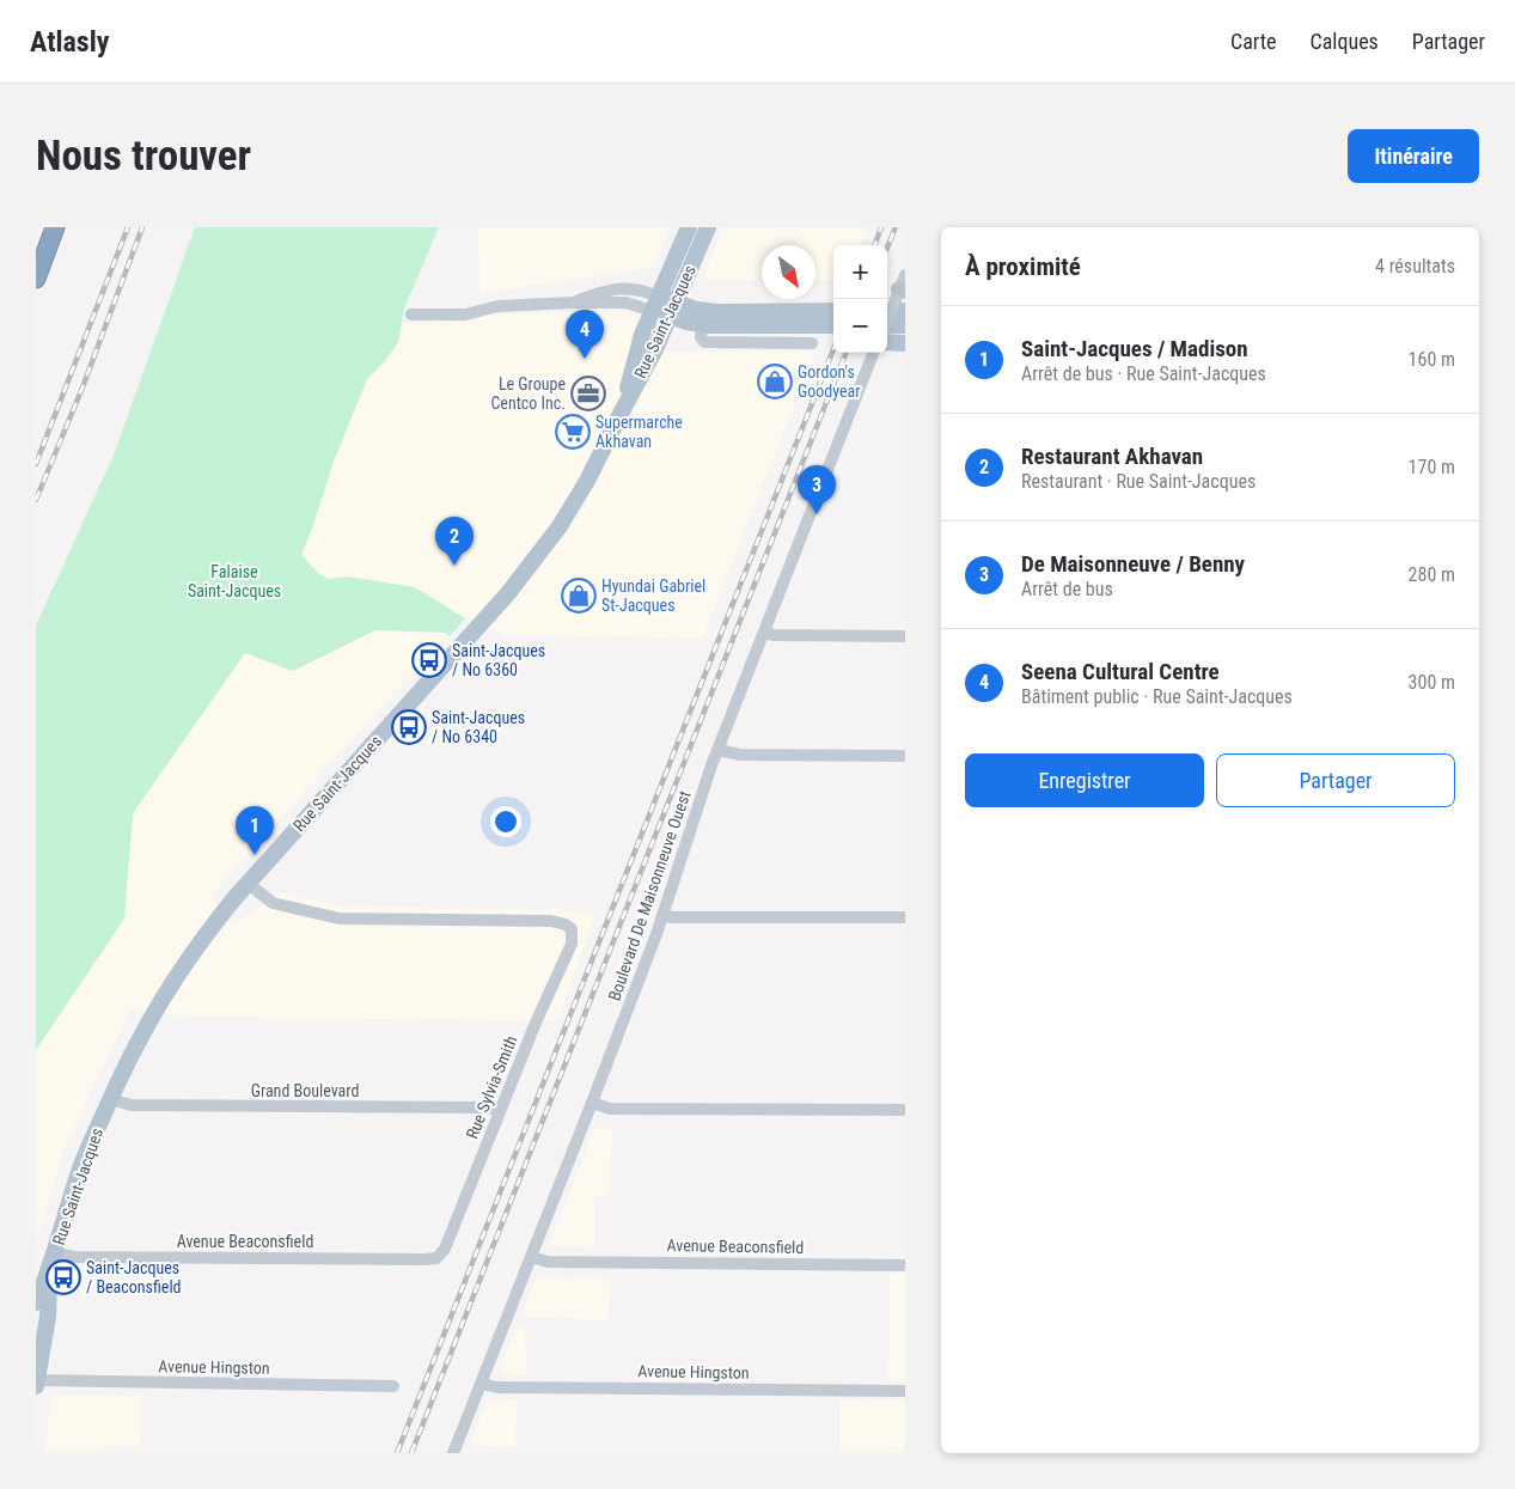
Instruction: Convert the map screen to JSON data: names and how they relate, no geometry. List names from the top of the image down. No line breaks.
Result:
{"streets":{"main road":["Rue Saint-Jacques"],"street":["Boulevard De Maisonneuve Ouest","Rue Sylvia-Smith","Grand Boulevard","Avenue Beaconsfield","Avenue Hingston"]},"crossings":[["Rue Saint-Jacques","Rue Sylvia-Smith"],["Rue Saint-Jacques","Grand Boulevard"],["Rue Saint-Jacques","Avenue Beaconsfield"],["Rue Saint-Jacques","Avenue Hingston"],["Boulevard De Maisonneuve Ouest","Avenue Beaconsfield"],["Boulevard De Maisonneuve Ouest","Avenue Hingston"],["Rue Sylvia-Smith","Grand Boulevard"],["Rue Sylvia-Smith","Avenue Beaconsfield"]],"parks":["Falaise Saint-Jacques"],"places":{"shop":["Gordon's Goodyear","Hyundai Gabriel St-Jacques"],"office":["Le Groupe Centco Inc."],"supermarket":["Supermarche Akhavan"],"bus stop":["Saint-Jacques / No 6360","Saint-Jacques / No 6340","Saint-Jacques / Beaconsfield"]},"north":"bottom right","page":{"header":"Atlasly","nav":["Carte","Calques","Partager"],"buttons":["Itinéraire",["Enregistrer","Partager"]],"title":"Nous trouver","heading":["À proximité","4 résultats"],"map_buttons":["+","−"],"list":[{"mark":"1","name":"Saint-Jacques / Madison","note":"Arrêt de bus · Rue Saint-Jacques","value":"160 m"},{"mark":"2","name":"Restaurant Akhavan","note":"Restaurant · Rue Saint-Jacques","value":"170 m"},{"mark":"3","name":"De Maisonneuve / Benny","note":"Arrêt de bus","value":"280 m"},{"mark":"4","name":"Seena Cultural Centre","note":"Bâtiment public · Rue Saint-Jacques","value":"300 m"}],"pins":["4","3","2","1"]}}
